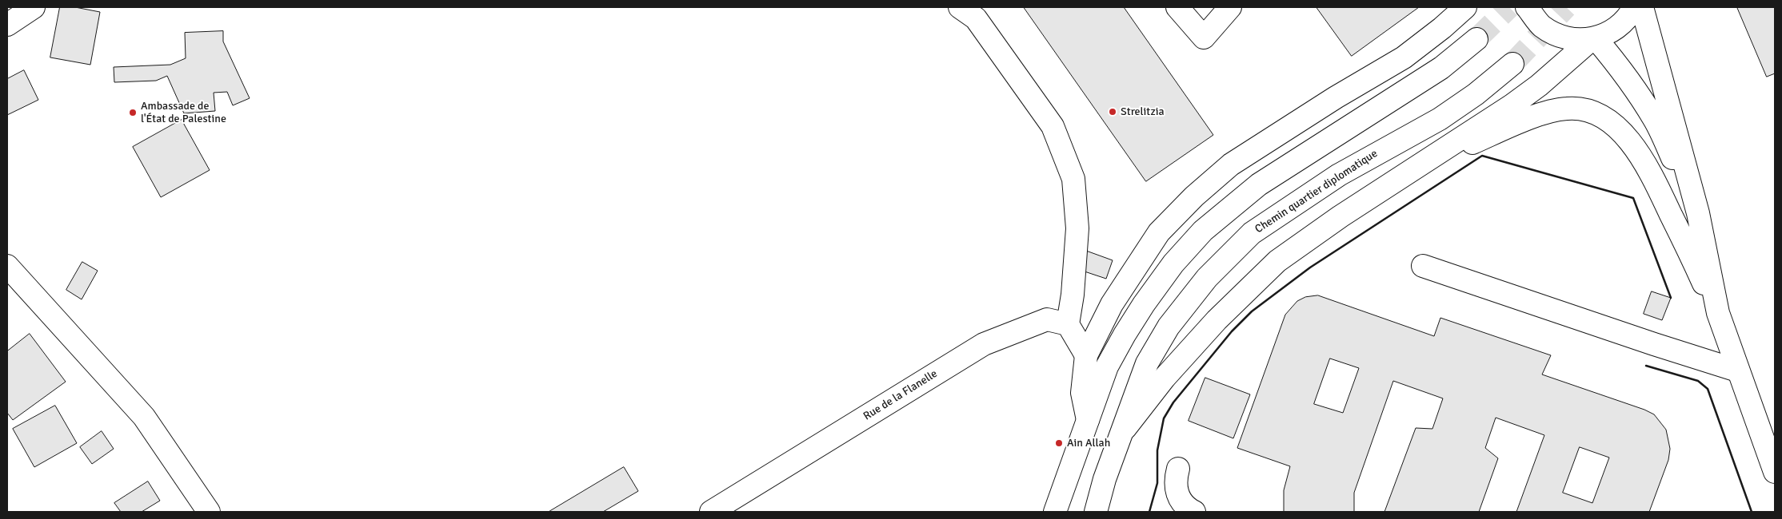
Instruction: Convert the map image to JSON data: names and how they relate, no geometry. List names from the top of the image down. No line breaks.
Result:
{"streets":{"main road":["Chemin quartier diplomatique","Rue de la Flanelle"]},"places":["Strelitzia","Ambassade de l'État de Palestine","Ain Allah"]}
